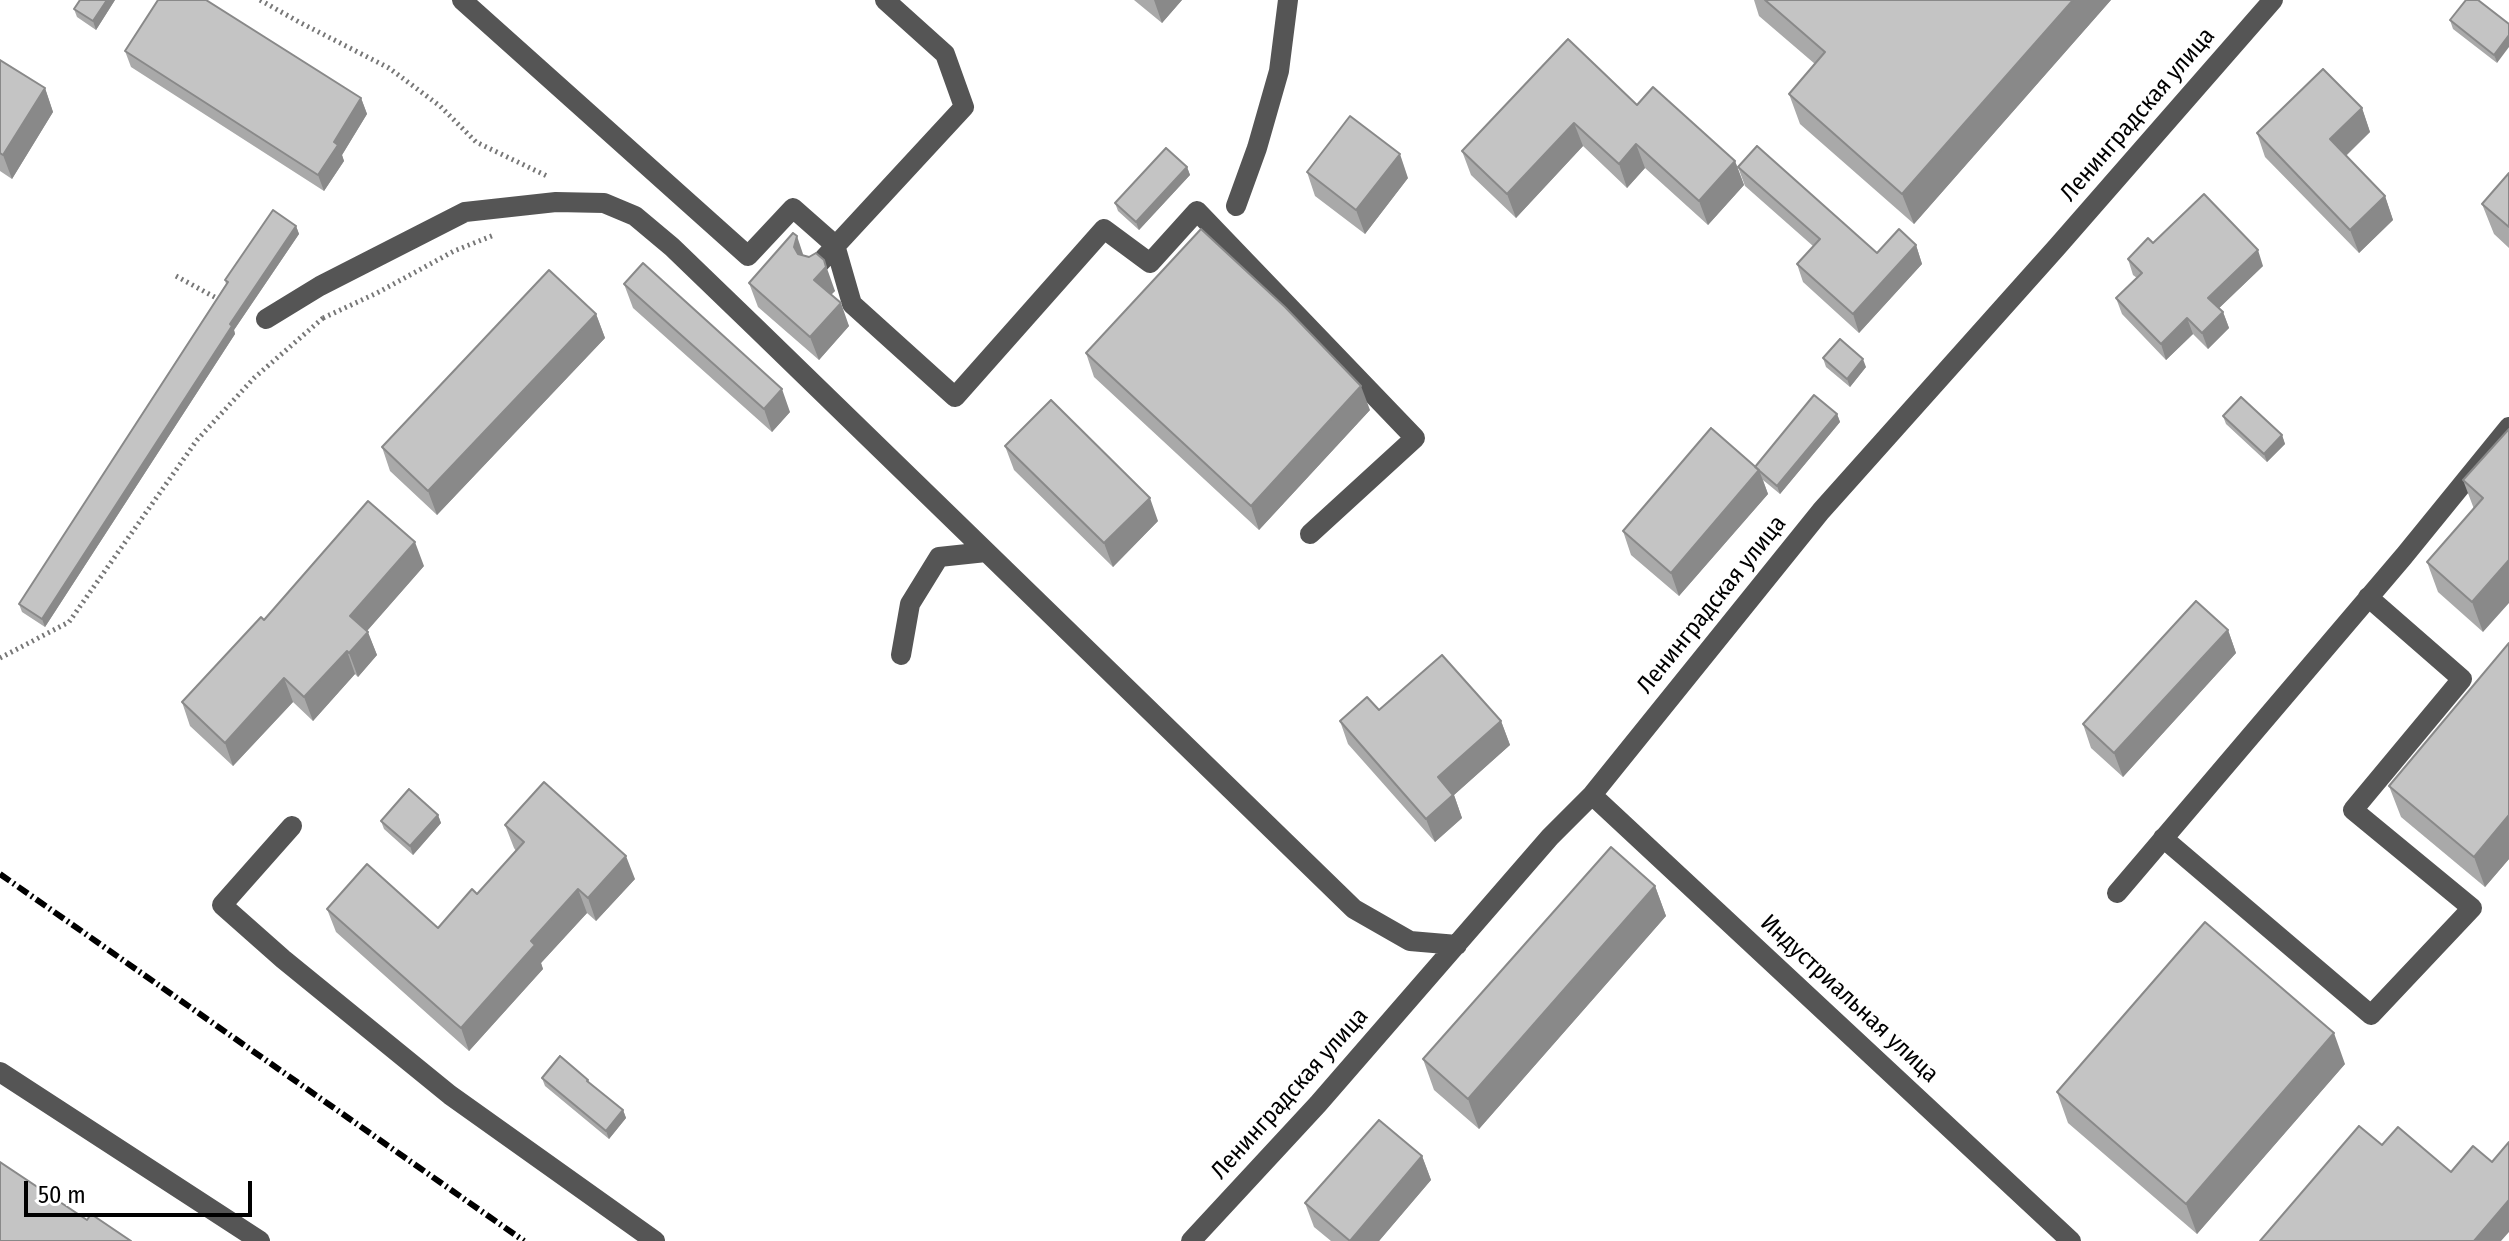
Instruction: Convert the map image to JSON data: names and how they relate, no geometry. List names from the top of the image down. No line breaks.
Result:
{"streets":{"street":["Ленинградская улица","Индустриальная улица"]},"crossings":[["Ленинградская улица","Индустриальная улица"]],"scale_bar":"50 m"}
